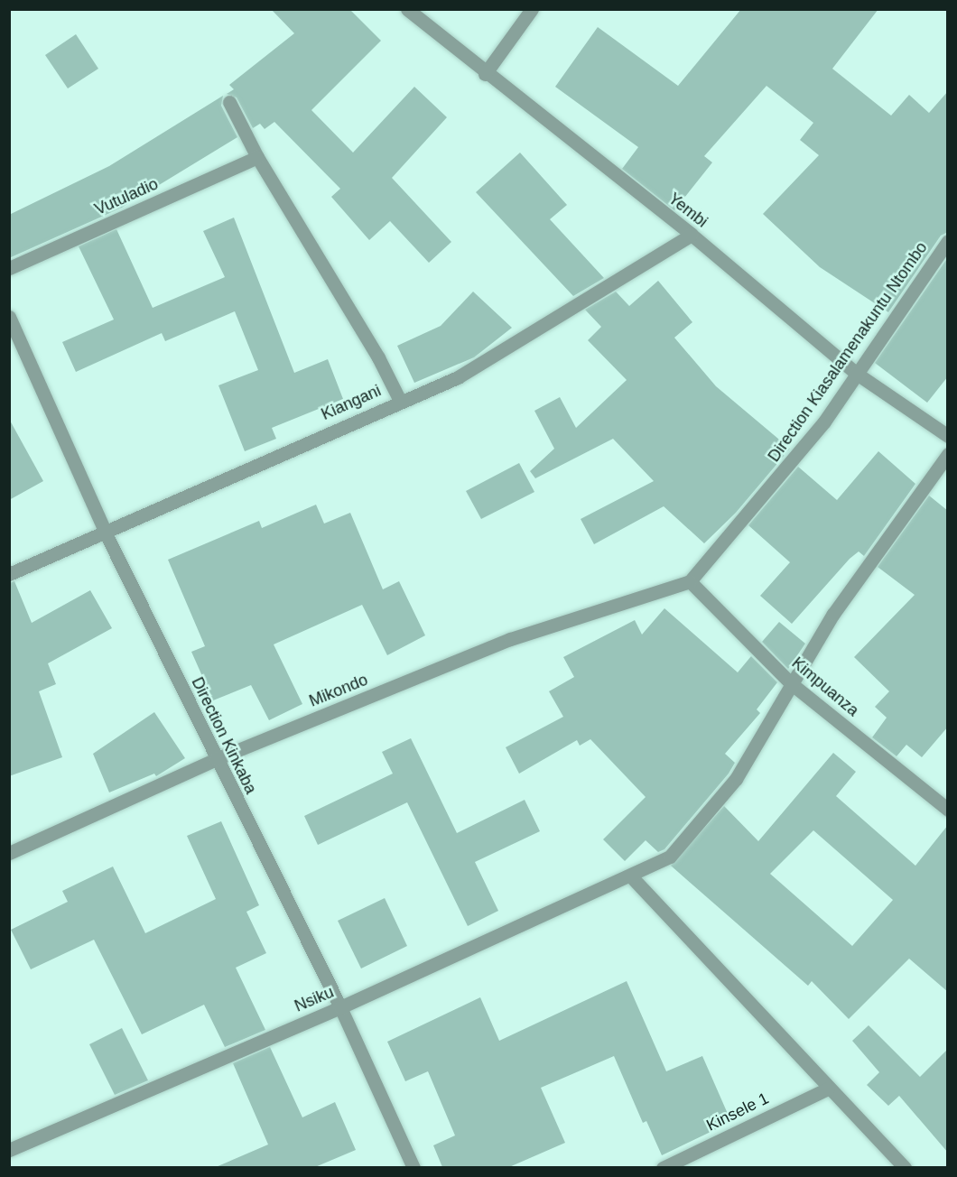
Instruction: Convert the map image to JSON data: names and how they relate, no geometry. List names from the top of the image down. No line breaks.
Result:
{"streets":{"street":["Vutuladio","Yembi","Direction Kiasalamenakuntu Ntombo","Kiangani","Kimpuanza","Mikondo","Direction Kinkaba","Nsiku","Kinsele 1"]},"crossings":[["Yembi","Direction Kiasalamenakuntu Ntombo"],["Yembi","Kiangani"],["Direction Kiasalamenakuntu Ntombo","Kimpuanza"],["Direction Kiasalamenakuntu Ntombo","Mikondo"],["Kiangani","Direction Kinkaba"],["Kimpuanza","Mikondo"],["Kimpuanza","Nsiku"],["Mikondo","Direction Kinkaba"],["Direction Kinkaba","Nsiku"]]}
